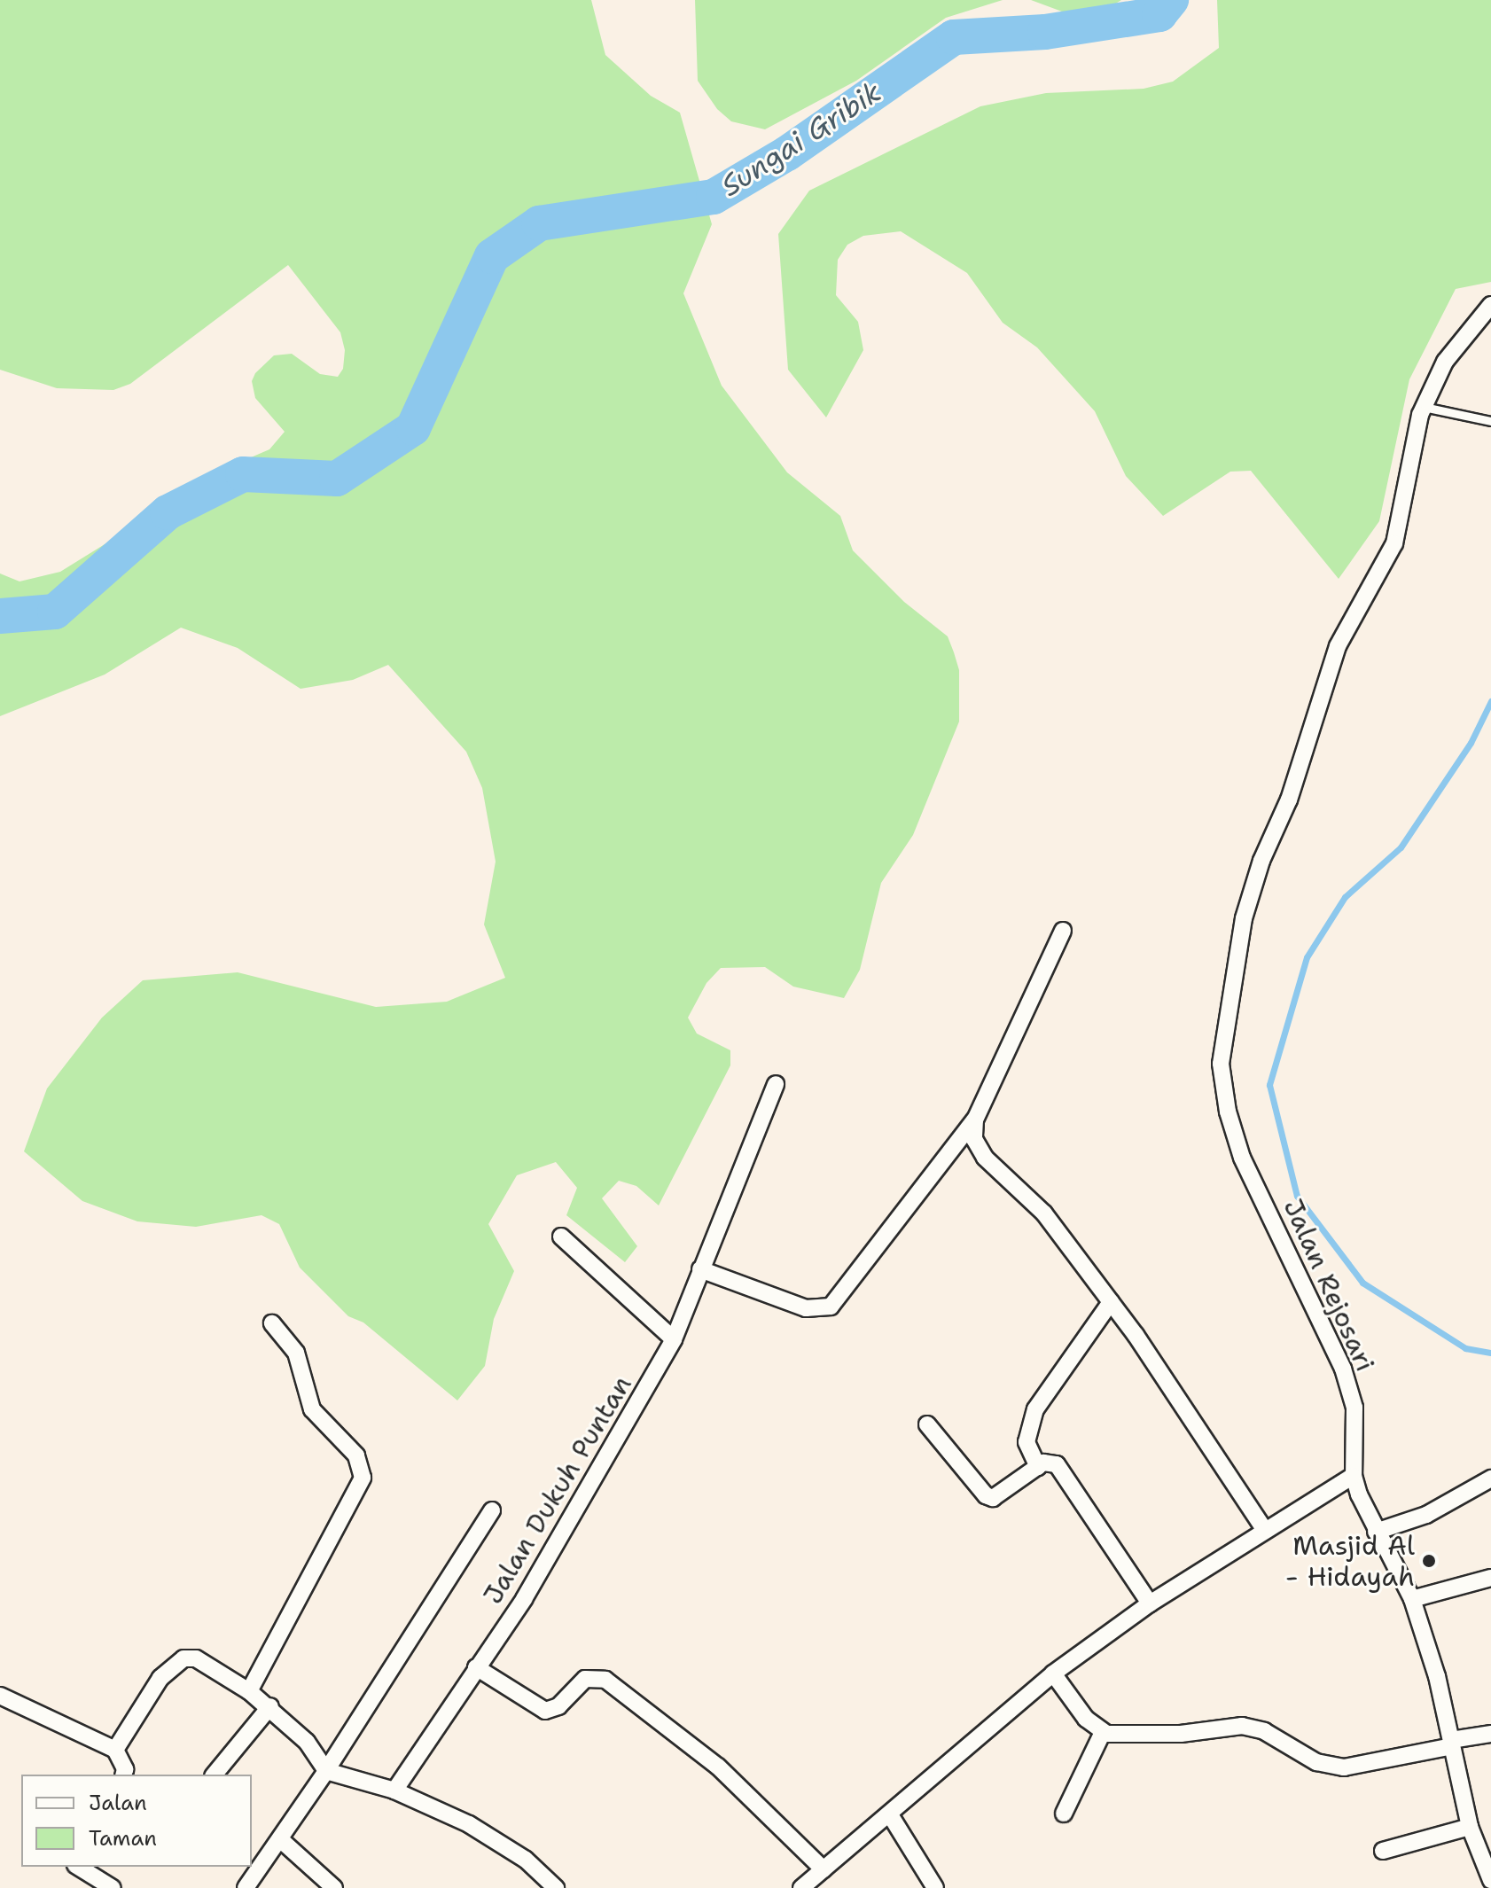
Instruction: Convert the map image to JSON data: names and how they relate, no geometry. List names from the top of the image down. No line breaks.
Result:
{"streets":{"street":["Jalan Rejosari","Jalan Dukuh Puntan"]},"water":["Sungai Gribik"],"places":["Masjid Al - Hidayah"],"legend":["Jalan","Taman"]}
